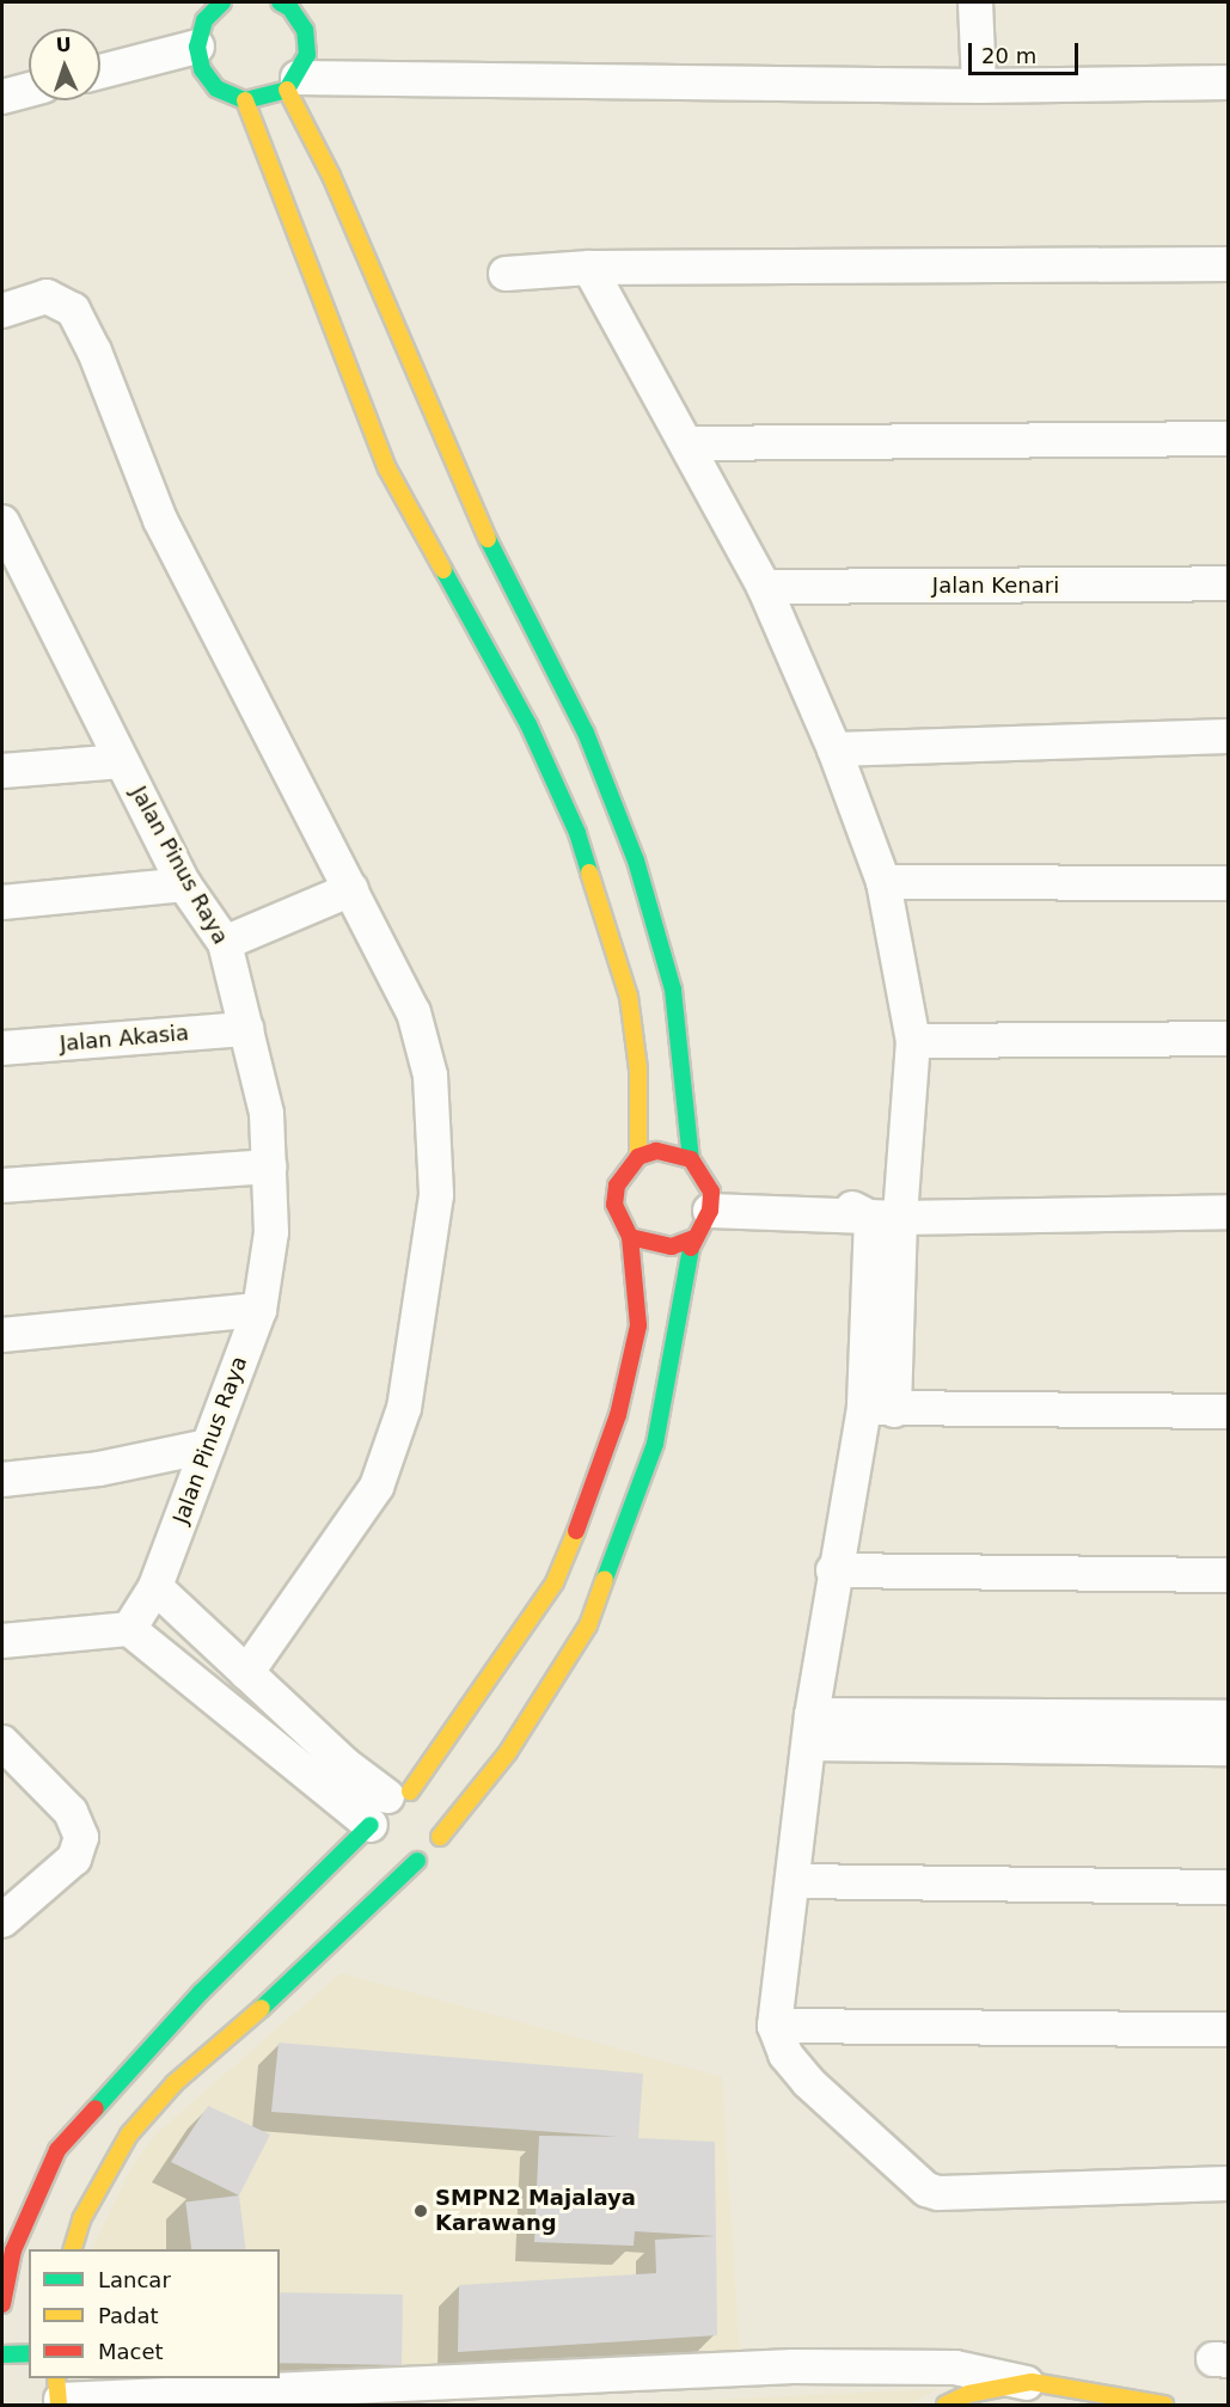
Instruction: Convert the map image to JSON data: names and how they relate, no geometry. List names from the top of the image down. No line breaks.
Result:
{"streets":{"street":["Jalan Kenari","Jalan Pinus Raya","Jalan Akasia"]},"crossings":[["Jalan Pinus Raya","Jalan Akasia"]],"places":["SMPN2 Majalaya Karawang"],"legend":["Lancar","Padat","Macet"],"scale_bar":"20 m","north":"top"}
